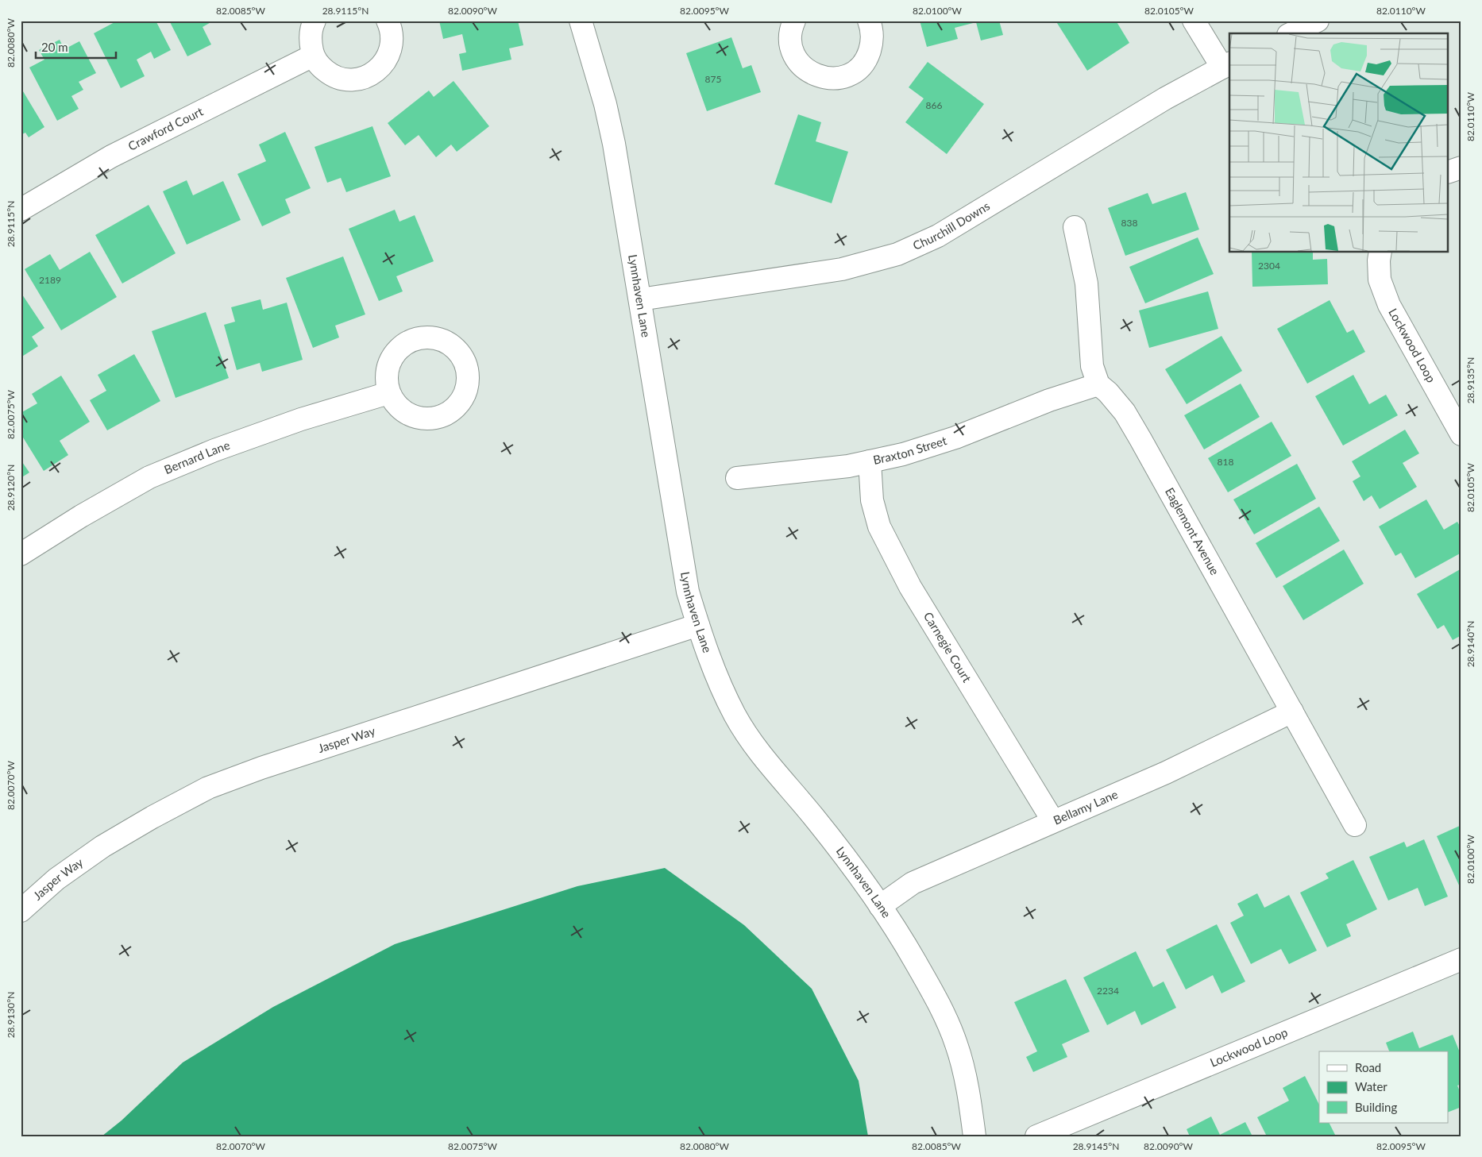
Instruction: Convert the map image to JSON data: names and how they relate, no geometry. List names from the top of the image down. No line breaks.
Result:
{"streets":{"street":["Crawford Court","Churchill Downs","Lynnhaven Lane","Lockwood Loop","Braxton Street","Bernard Lane","Eaglemont Avenue","Carnegie Court","Jasper Way","Bellamy Lane"]},"crossings":[["Churchill Downs","Lynnhaven Lane"],["Lynnhaven Lane","Jasper Way"],["Lynnhaven Lane","Bellamy Lane"],["Braxton Street","Eaglemont Avenue"],["Braxton Street","Carnegie Court"],["Eaglemont Avenue","Bellamy Lane"],["Carnegie Court","Bellamy Lane"]],"house_numbers":["875","866","838","2304","2189","818","2234"],"legend":["Road","Water","Building"],"scale_bar":"20 m","coordinates":["82.0085°W","28.9115°N","82.0090°W","82.0095°W","82.0100°W","82.0105°W","82.0110°W","82.0080°W","28.9135°N","82.0075°W","28.9120°N","28.9140°N","82.0070°W","28.9130°N","28.9145°N"]}
